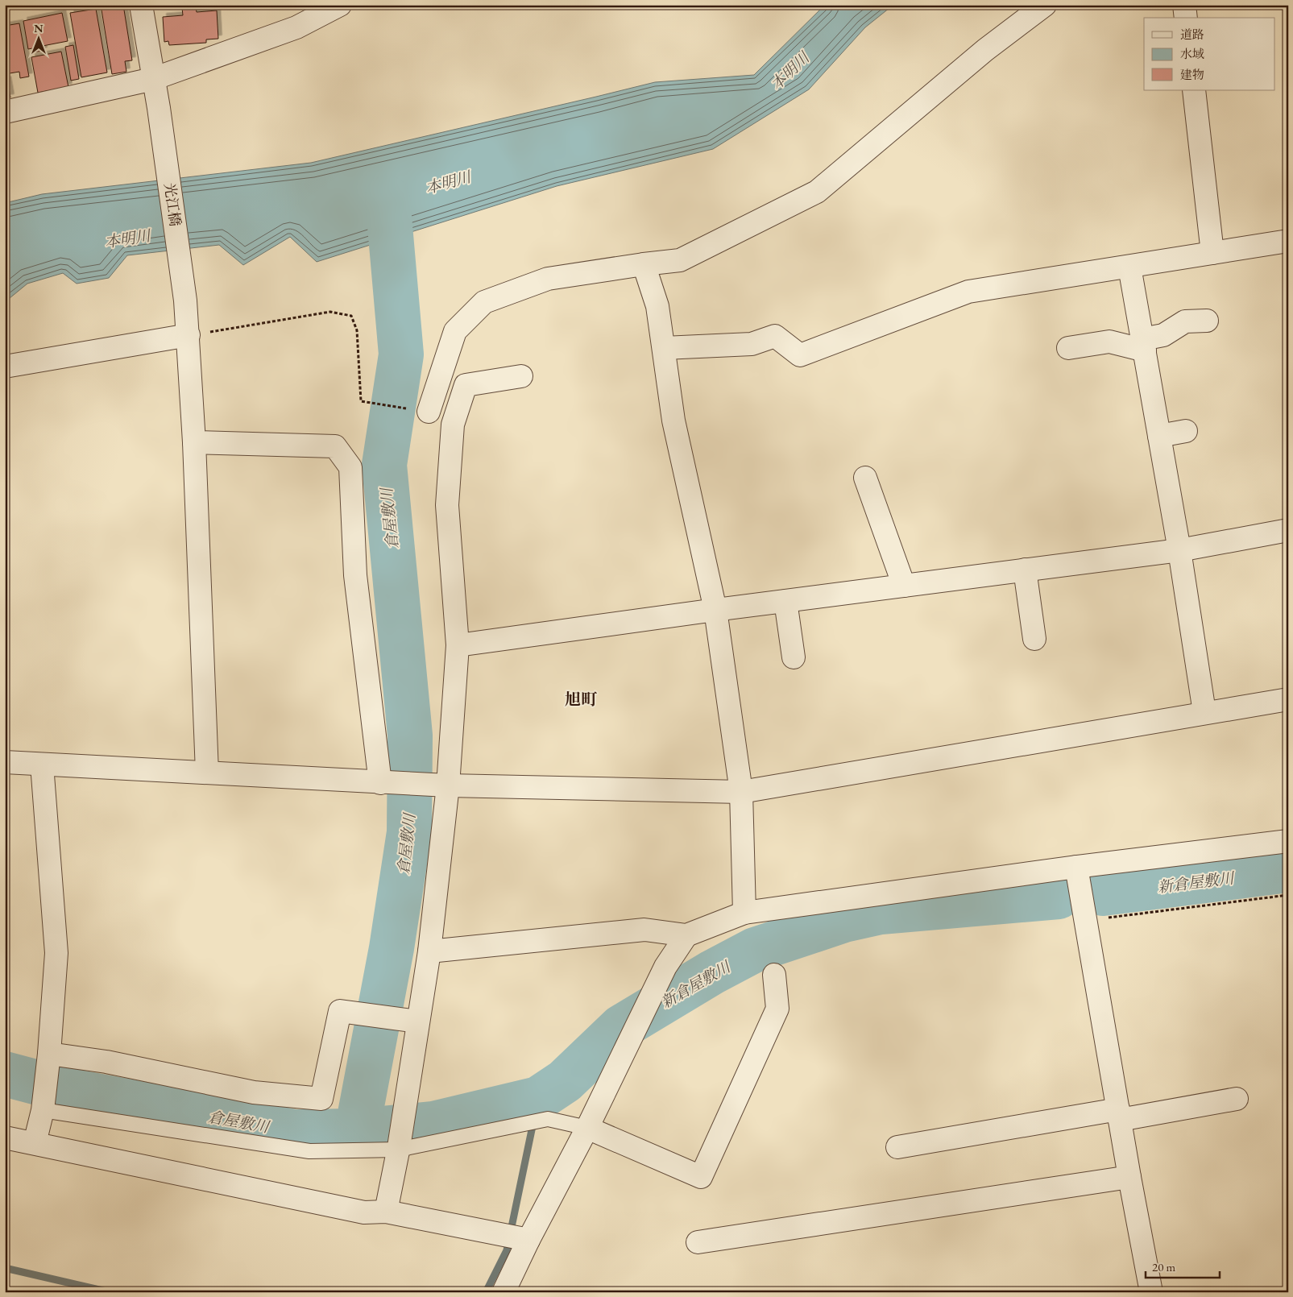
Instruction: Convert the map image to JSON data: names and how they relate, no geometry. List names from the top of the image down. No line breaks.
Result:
{"streets":{"street":["光江橋"]},"districts":["旭町"],"water":["本明川","倉屋敷川","新倉屋敷川"],"legend":["道路","水域","建物"],"scale_bar":"20 m","north":"top"}
